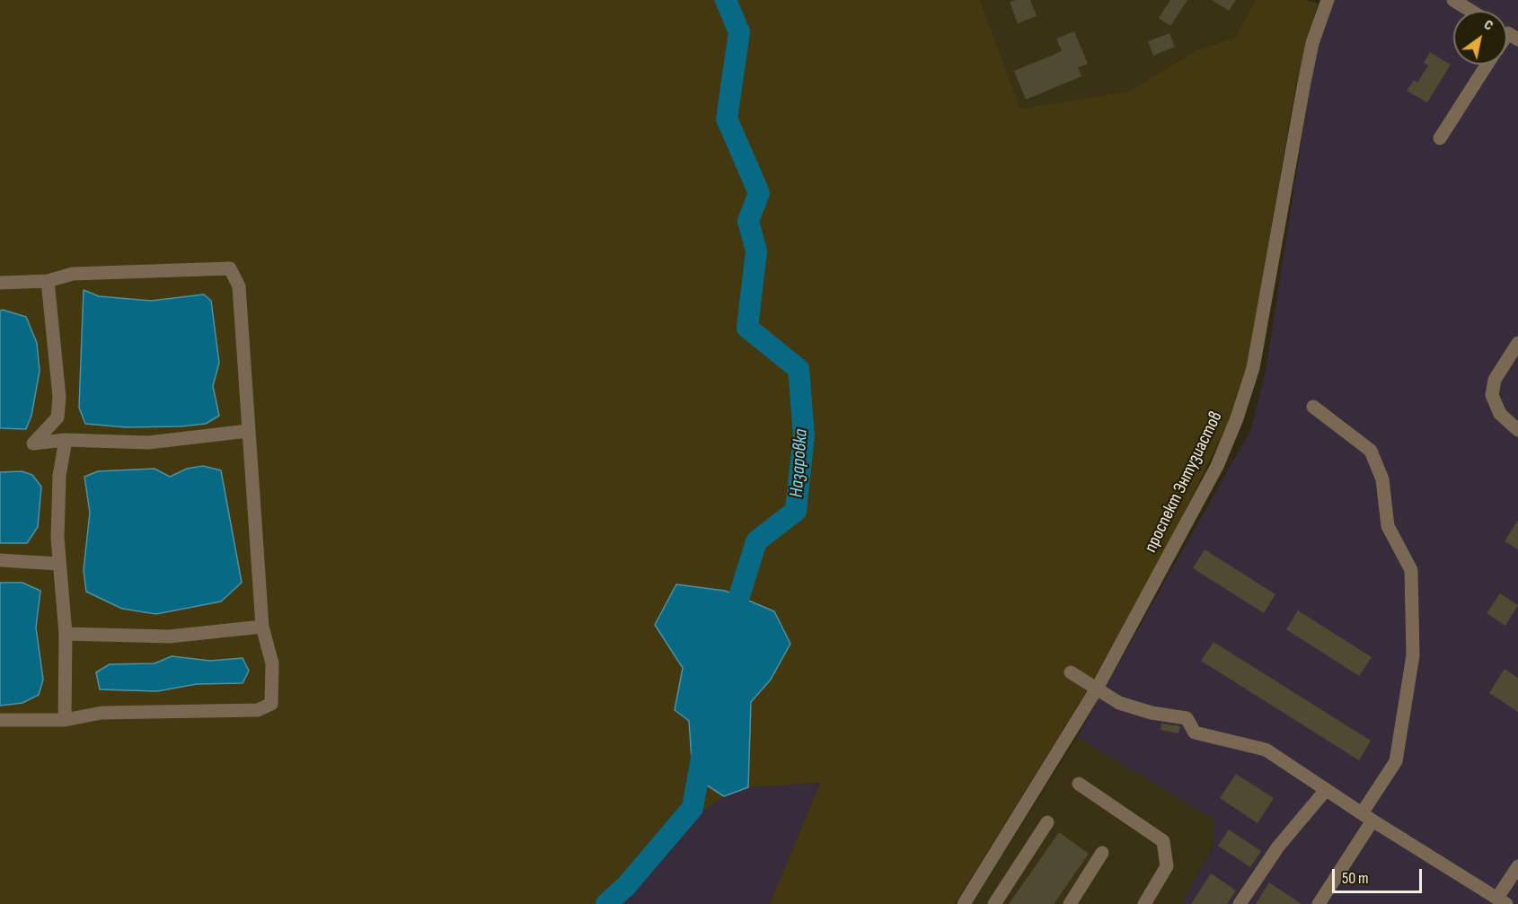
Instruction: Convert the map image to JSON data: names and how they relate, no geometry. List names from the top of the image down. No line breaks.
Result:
{"streets":{"street":["проспект Энтузиастов"]},"water":["Назаровка"],"scale_bar":"50 m","north":"top right"}
